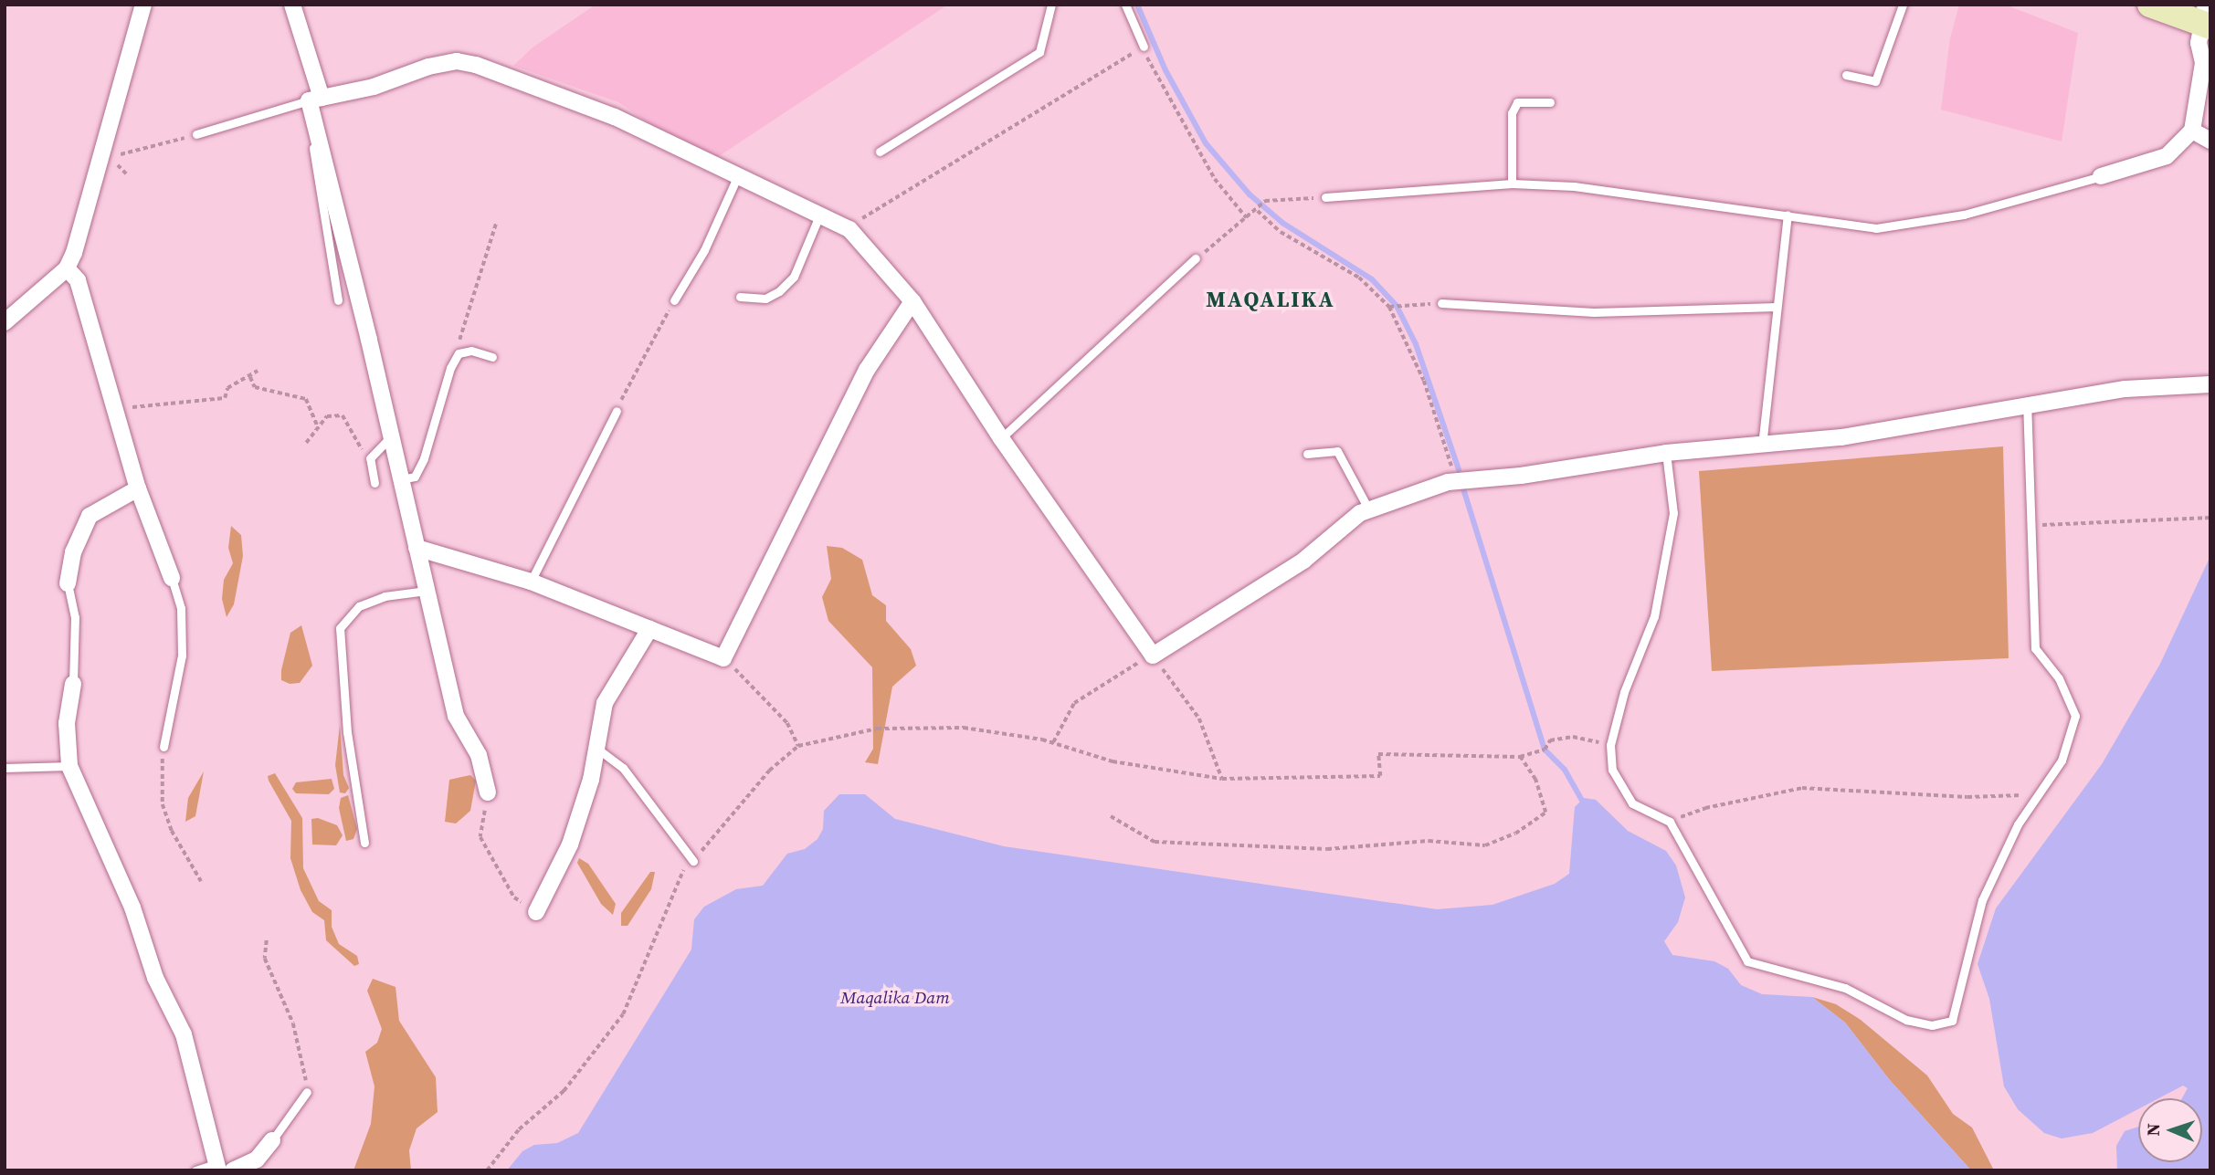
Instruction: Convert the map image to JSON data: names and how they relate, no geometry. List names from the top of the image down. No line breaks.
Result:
{"districts":["MAQALIKA"],"water":["Maqalika Dam"],"north":"left"}
